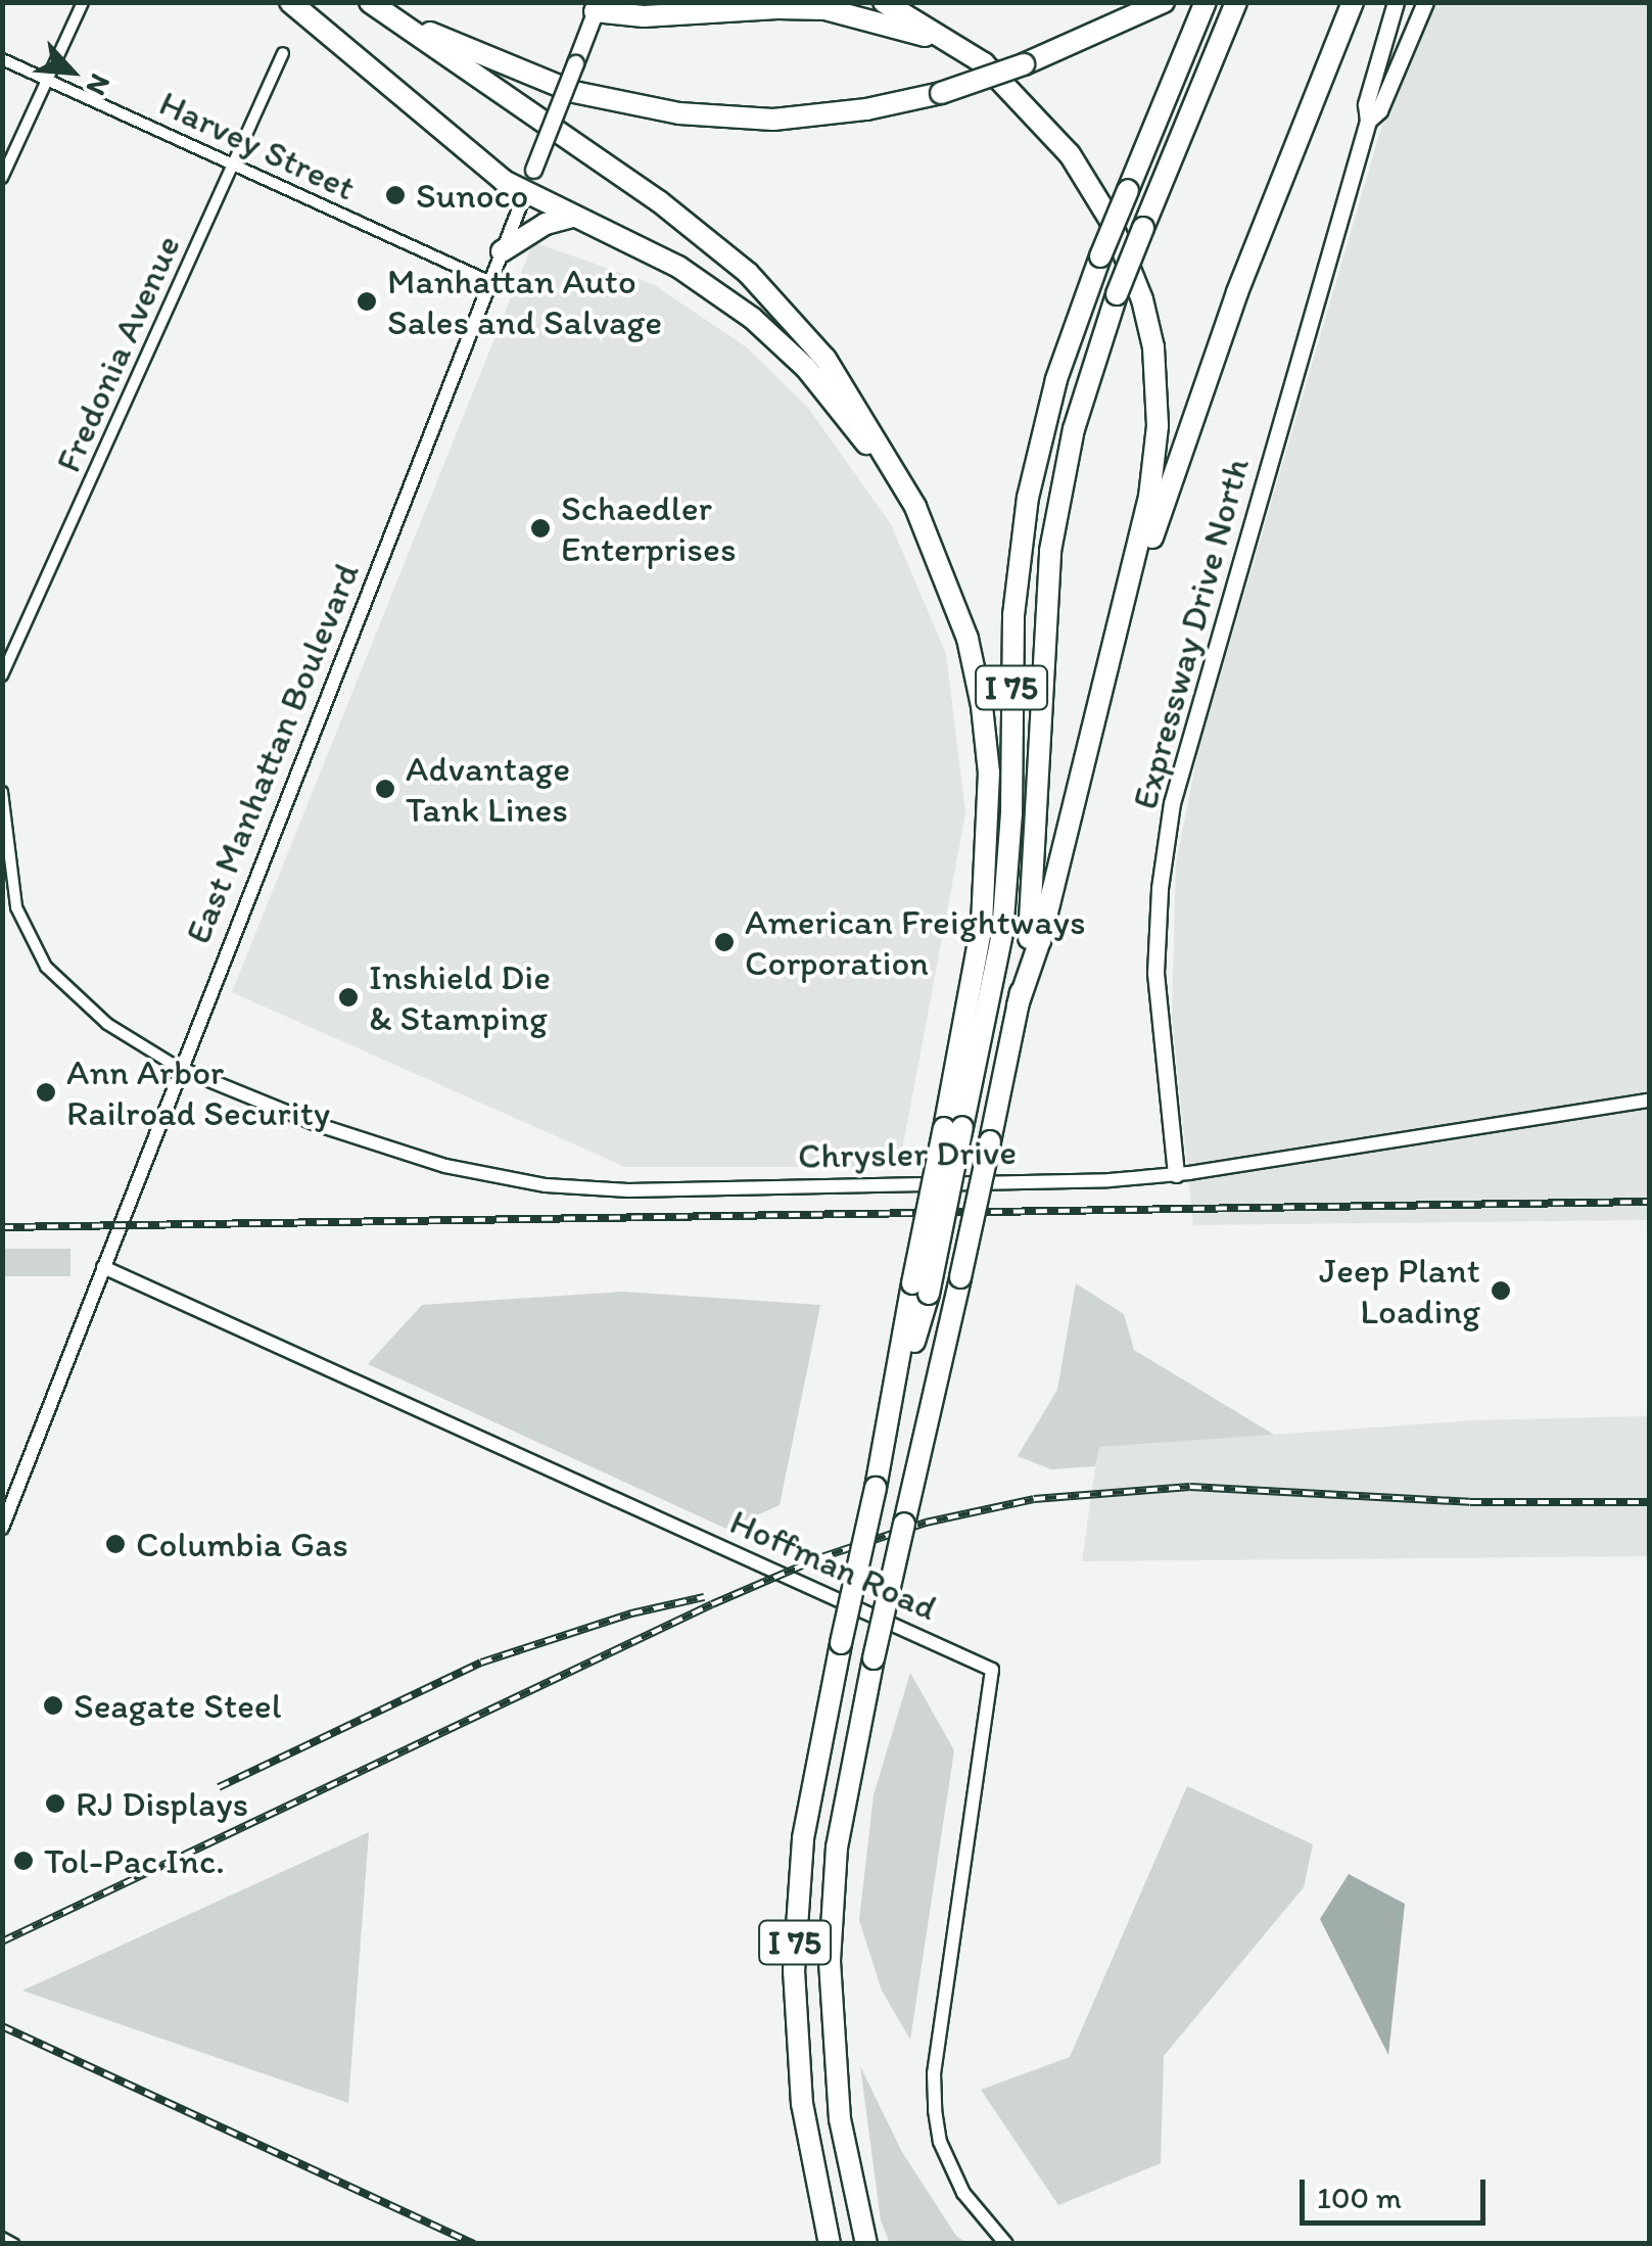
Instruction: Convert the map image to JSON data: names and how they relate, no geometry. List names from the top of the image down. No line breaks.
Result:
{"streets":{"highway":["I 75"],"main road":["Expressway Drive North","East Manhattan Boulevard"],"street":["Harvey Street","Fredonia Avenue","Chrysler Drive","Hoffman Road"]},"crossings":[["Harvey Street","Fredonia Avenue"],["Harvey Street","East Manhattan Boulevard"],["Expressway Drive North","Chrysler Drive"],["East Manhattan Boulevard","Chrysler Drive"],["East Manhattan Boulevard","Hoffman Road"]],"places":["Sunoco","Manhattan Auto Sales and Salvage","Schaedler Enterprises","Advantage Tank Lines","American Freightways Corporation","Inshield Die & Stamping","Ann Arbor Railroad Security","Jeep Plant Loading","Columbia Gas","Seagate Steel","RJ Displays","Tol-Pac Inc."],"scale_bar":"100 m","north":"bottom right"}
